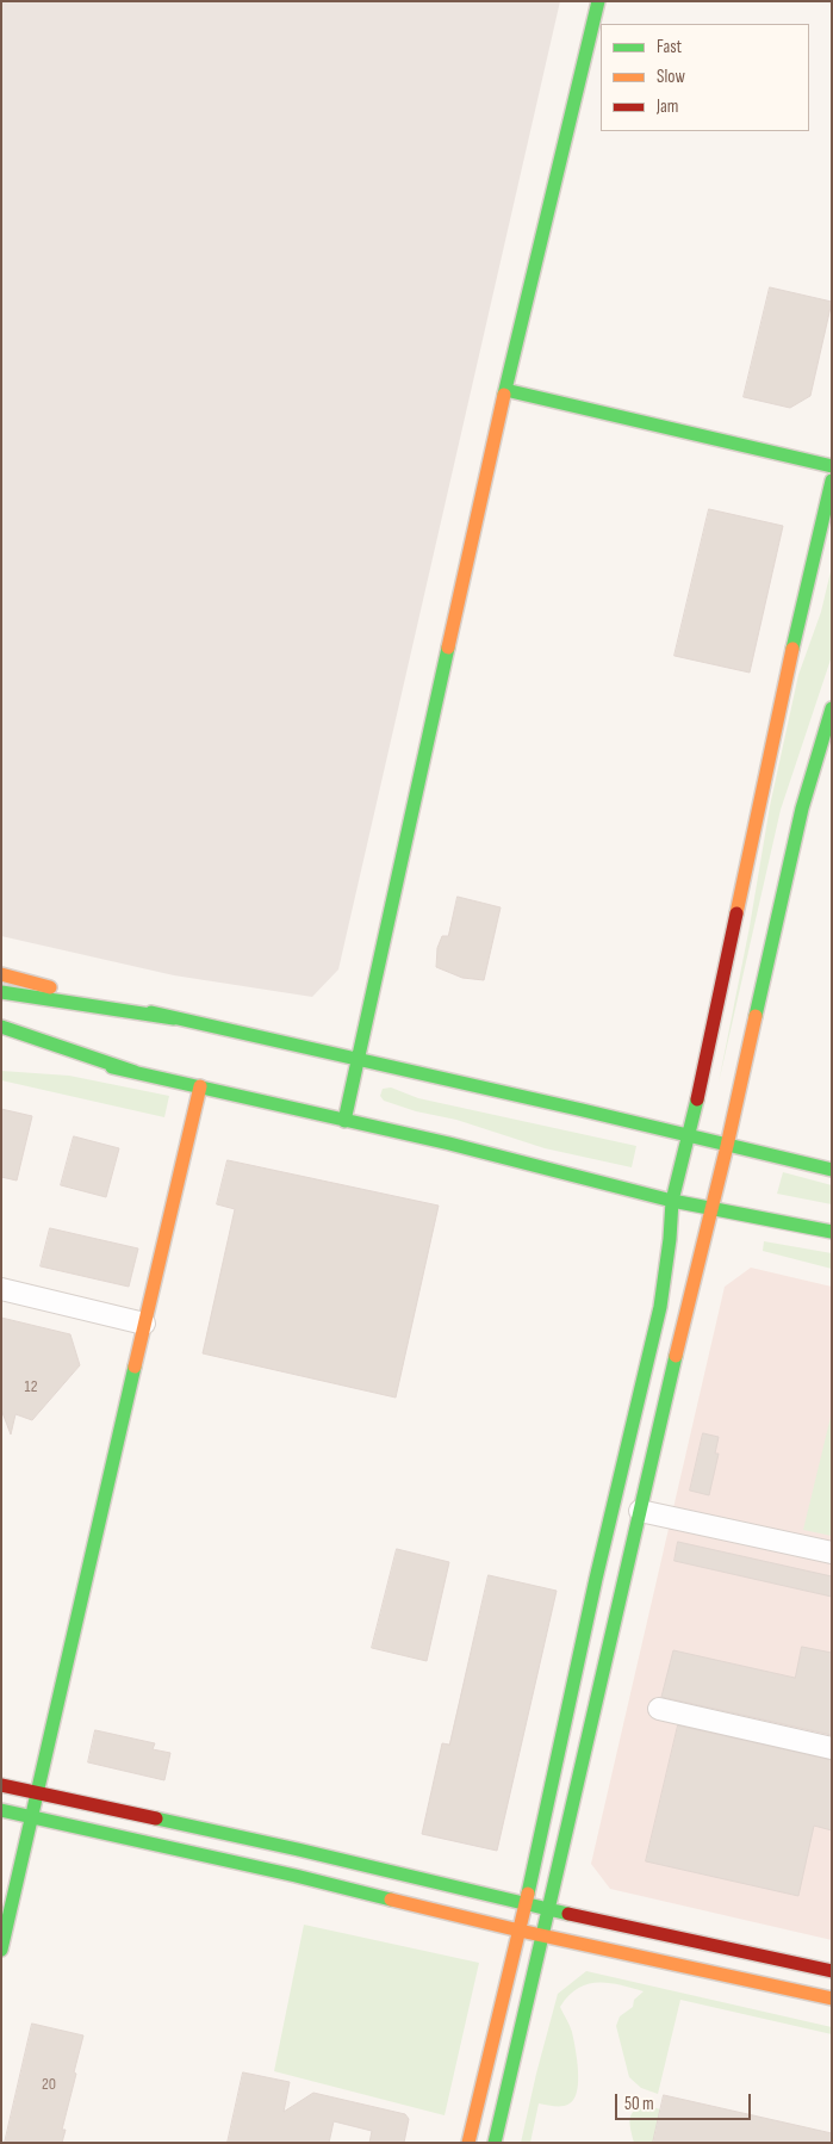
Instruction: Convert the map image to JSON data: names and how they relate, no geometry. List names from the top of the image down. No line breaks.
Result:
{"house_numbers":["12","20"],"legend":["Fast","Slow","Jam"],"scale_bar":"50 m"}
